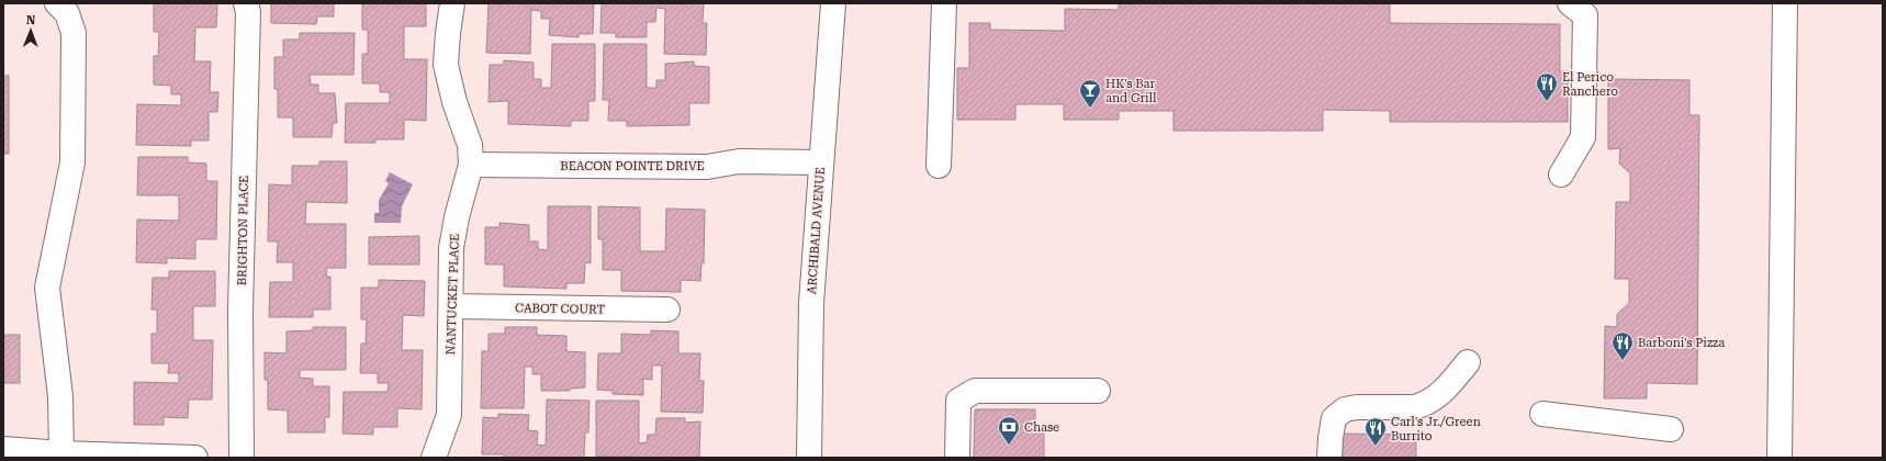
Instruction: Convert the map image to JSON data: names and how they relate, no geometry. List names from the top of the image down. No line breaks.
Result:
{"streets":{"street":["BEACON POINTE DRIVE","BRIGHTON PLACE","ARCHIBALD AVENUE","NANTUCKET PLACE","CABOT COURT"]},"crossings":[["BEACON POINTE DRIVE","ARCHIBALD AVENUE"],["BEACON POINTE DRIVE","NANTUCKET PLACE"],["NANTUCKET PLACE","CABOT COURT"]],"places":{"restaurant":["El Perico Ranchero","Barboni's Pizza","Carl's Jr./Green Burrito"],"bar":["HK's Bar and Grill"],"bank":["Chase"]},"north":"top"}
